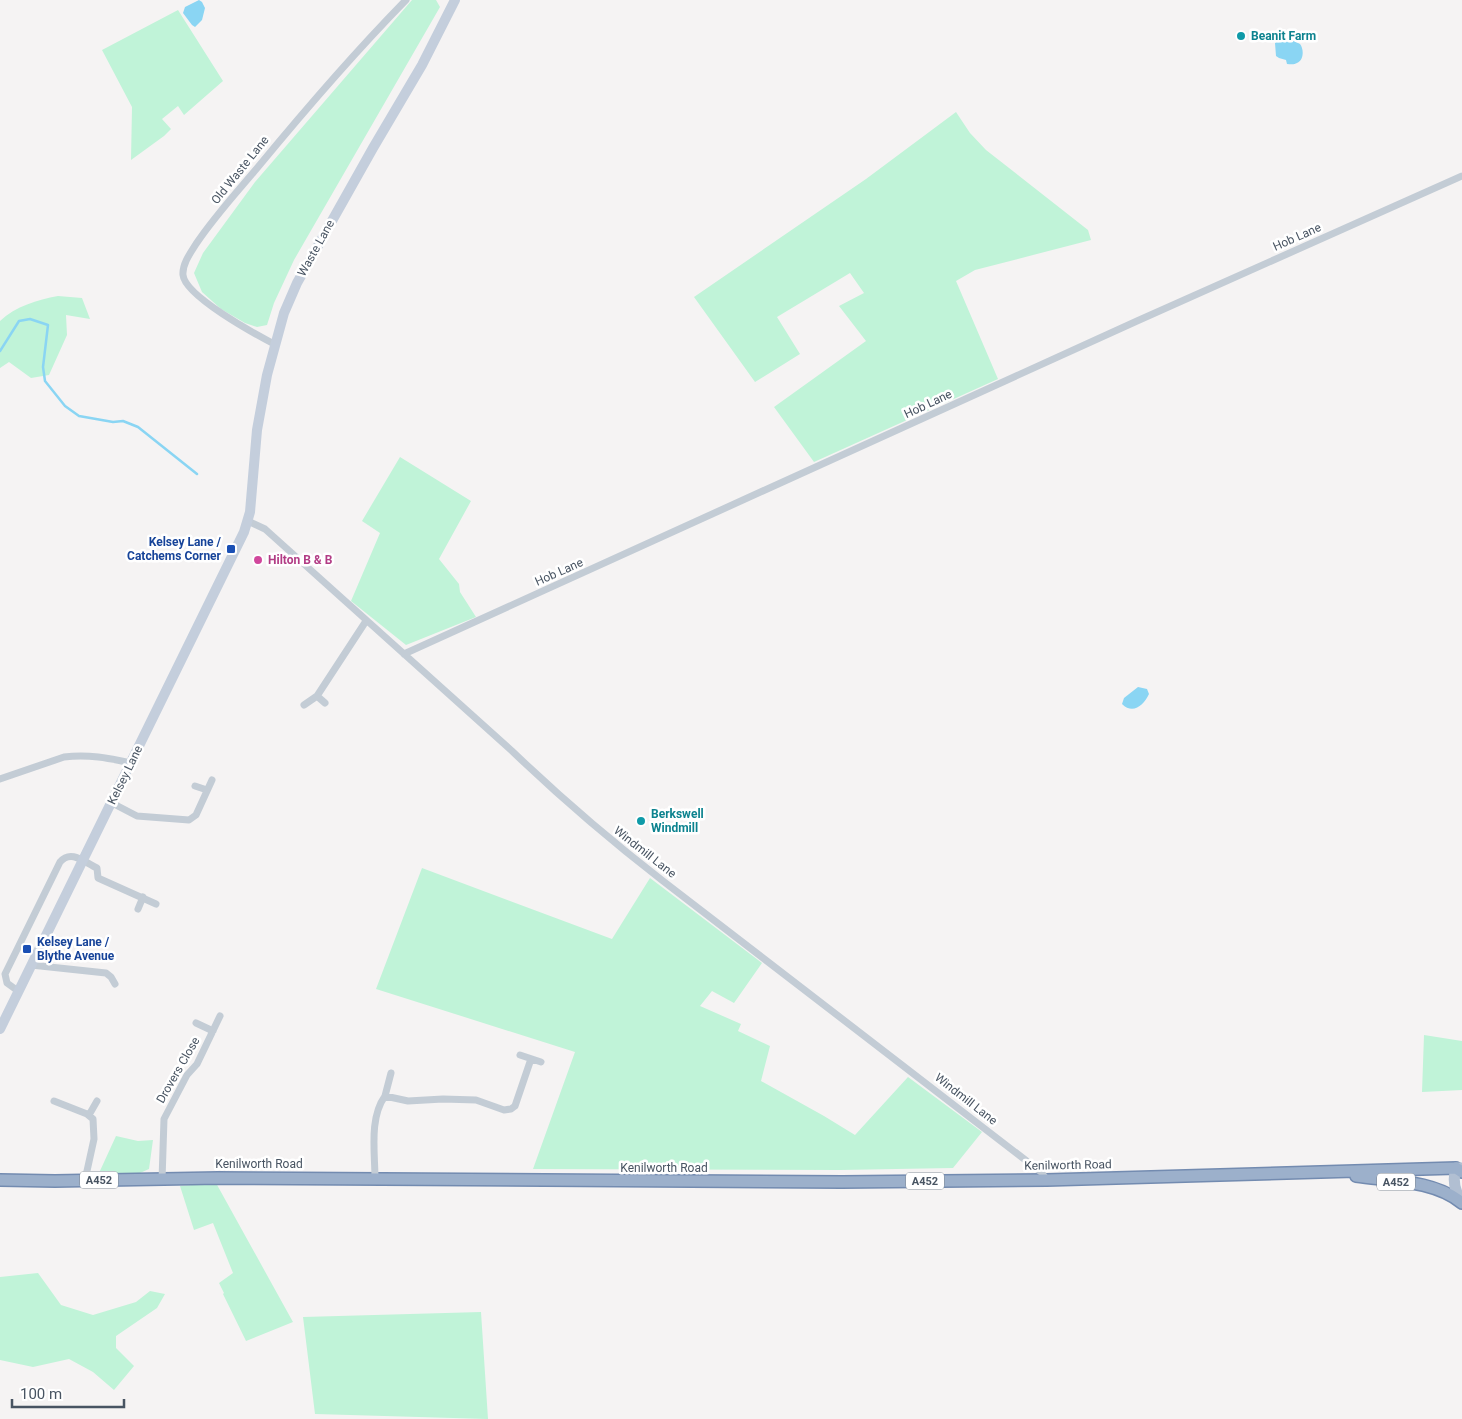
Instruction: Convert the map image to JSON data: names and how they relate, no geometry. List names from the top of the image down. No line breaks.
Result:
{"streets":{"highway":["Kenilworth Road","A452"],"main road":["Waste Lane","Kelsey Lane"],"street":["Old Waste Lane","Hob Lane","Windmill Lane","Drovers Close"]},"crossings":[["Old Waste Lane","Waste Lane"],["Hob Lane","Windmill Lane"],["Waste Lane","Kelsey Lane"],["Waste Lane","Windmill Lane"],["Kelsey Lane","Windmill Lane"],["Windmill Lane","Kenilworth Road"],["Drovers Close","Kenilworth Road"],["Kenilworth Road","A452"]],"places":{"other":["Beanit Farm","Hilton B & B","Berkswell Windmill"],"transit":["Kelsey Lane / Catchems Corner","Kelsey Lane / Blythe Avenue"]},"scale_bar":"100 m"}
